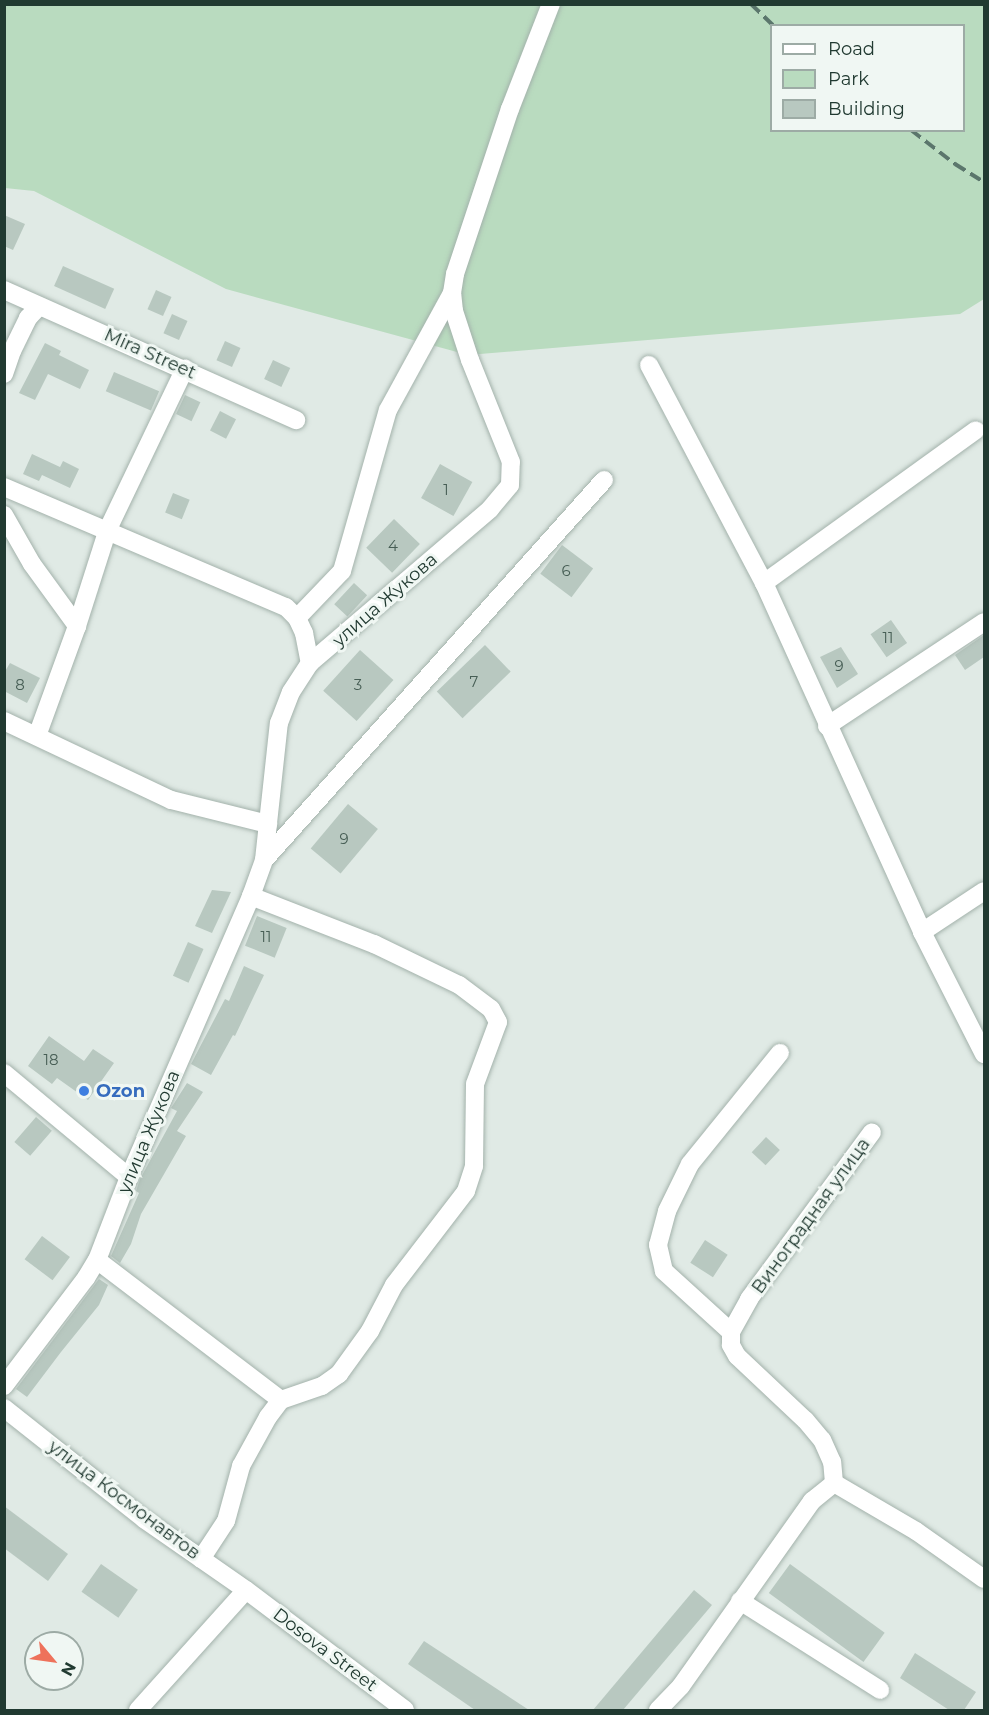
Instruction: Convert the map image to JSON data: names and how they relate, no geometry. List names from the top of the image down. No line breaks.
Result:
{"streets":{"street":["Mira Street","улица Жукова","Виноградная улица","улица Космонавтов","Dosova Street"]},"crossings":[["улица Космонавтов","Dosova Street"]],"places":["Ozon"],"house_numbers":["1","4","6","11","9","7","8","3","9","11","18"],"legend":["Road","Park","Building"],"north":"bottom right"}
